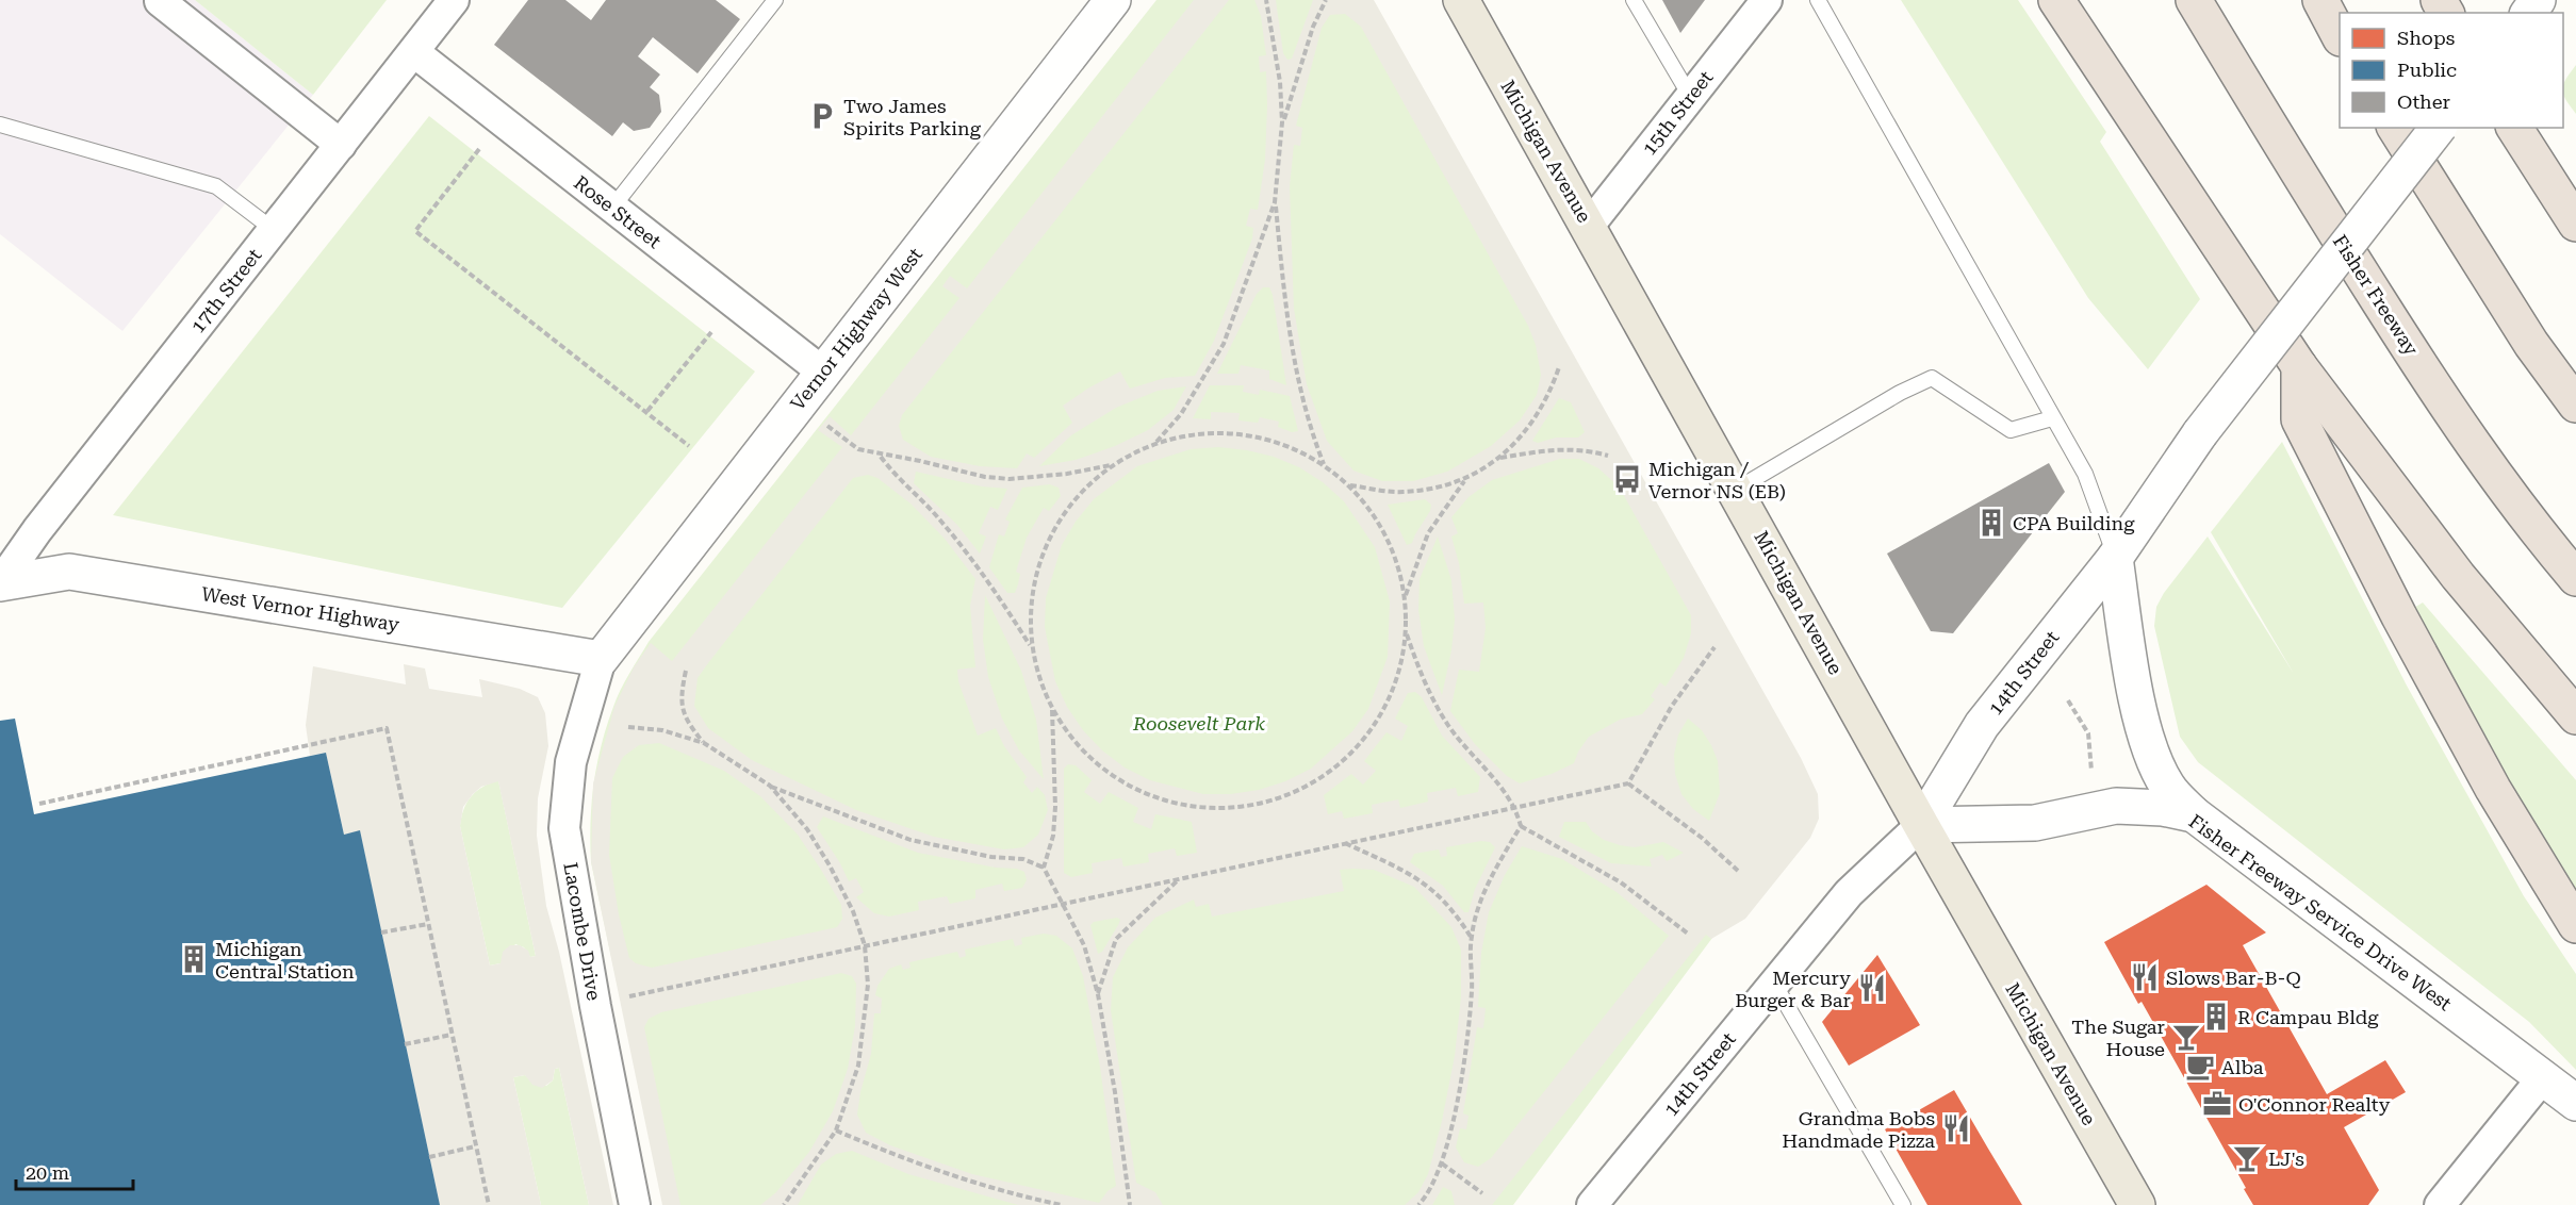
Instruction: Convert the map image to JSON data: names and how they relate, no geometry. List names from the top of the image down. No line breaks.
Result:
{"streets":{"highway":["Fisher Freeway"],"main road":["Michigan Avenue"],"street":["15th Street","Rose Street","17th Street","Vernor Highway West","West Vernor Highway","14th Street","Fisher Freeway Service Drive West","Lacombe Drive"]},"crossings":[["15th Street","Michigan Avenue"],["Michigan Avenue","14th Street"],["Michigan Avenue","Fisher Freeway Service Drive West"],["Rose Street","17th Street"],["Rose Street","Vernor Highway West"],["17th Street","West Vernor Highway"],["Vernor Highway West","West Vernor Highway"],["Vernor Highway West","Lacombe Drive"],["West Vernor Highway","Lacombe Drive"],["14th Street","Fisher Freeway Service Drive West"]],"parks":["Roosevelt Park"],"places":{"parking":["Two James Spirits Parking"],"bus stop":["Michigan / Vernor NS (EB)"],"building":["CPA Building","Michigan Central Station","R Campau Bldg"],"restaurant":["Slows Bar-B-Q","Mercury Burger & Bar","Grandma Bobs Handmade Pizza"],"bar":["The Sugar House","LJ's"],"cafe":["Alba"],"office":["O'Connor Realty"]},"legend":["Shops","Public","Other"],"scale_bar":"20 m"}
